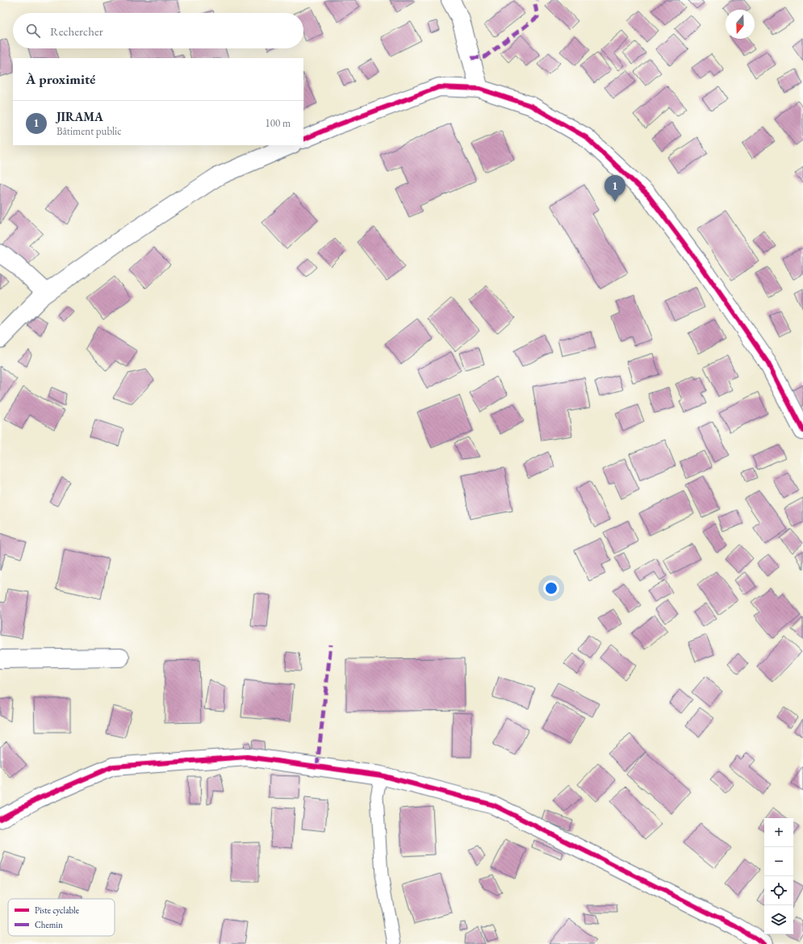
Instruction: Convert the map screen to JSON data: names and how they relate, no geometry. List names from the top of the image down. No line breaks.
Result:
{"legend":["Piste cyclable","Chemin"],"north":"bottom","page":{"search":"Rechercher","heading":"À proximité","list":[{"mark":"1","name":"JIRAMA","note":"Bâtiment public","value":"100 m"}],"pins":"1","map_buttons":["+","−"]}}
